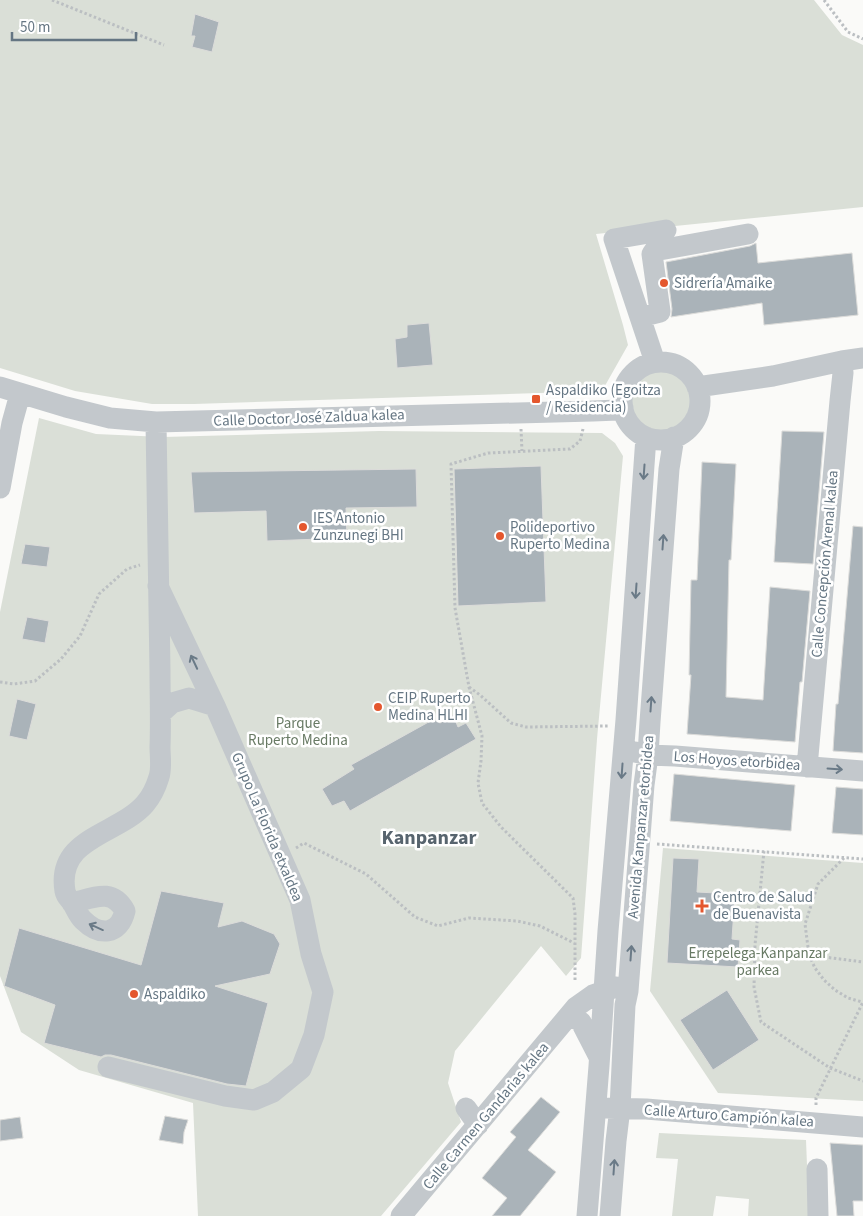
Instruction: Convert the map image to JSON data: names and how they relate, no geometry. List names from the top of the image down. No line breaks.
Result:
{"streets":{"street":["Calle Doctor José Zaldua kalea","Calle Concepción Arenal kalea","Los Hoyos etorbidea","Grupo La Florida etxaldea","Avenida Kanpanzar etorbidea","Calle Carmen Gandarias kalea","Calle Arturo Campión kalea"]},"crossings":[["Calle Doctor José Zaldua kalea","Grupo La Florida etxaldea"],["Calle Doctor José Zaldua kalea","Avenida Kanpanzar etorbidea"],["Calle Concepción Arenal kalea","Los Hoyos etorbidea"],["Los Hoyos etorbidea","Avenida Kanpanzar etorbidea"],["Avenida Kanpanzar etorbidea","Calle Carmen Gandarias kalea"],["Avenida Kanpanzar etorbidea","Calle Arturo Campión kalea"]],"districts":["Kanpanzar"],"parks":["Parque Ruperto Medina","Errepelega-Kanpanzar parkea"],"places":{"other":["Sidrería Amaike","IES Antonio Zunzunegi BHI","Polideportivo Ruperto Medina","CEIP Ruperto Medina HLHI","Aspaldiko"],"transit":["Aspaldiko (Egoitza / Residencia)"],"health":["Centro de Salud de Buenavista"]},"scale_bar":"50 m"}
